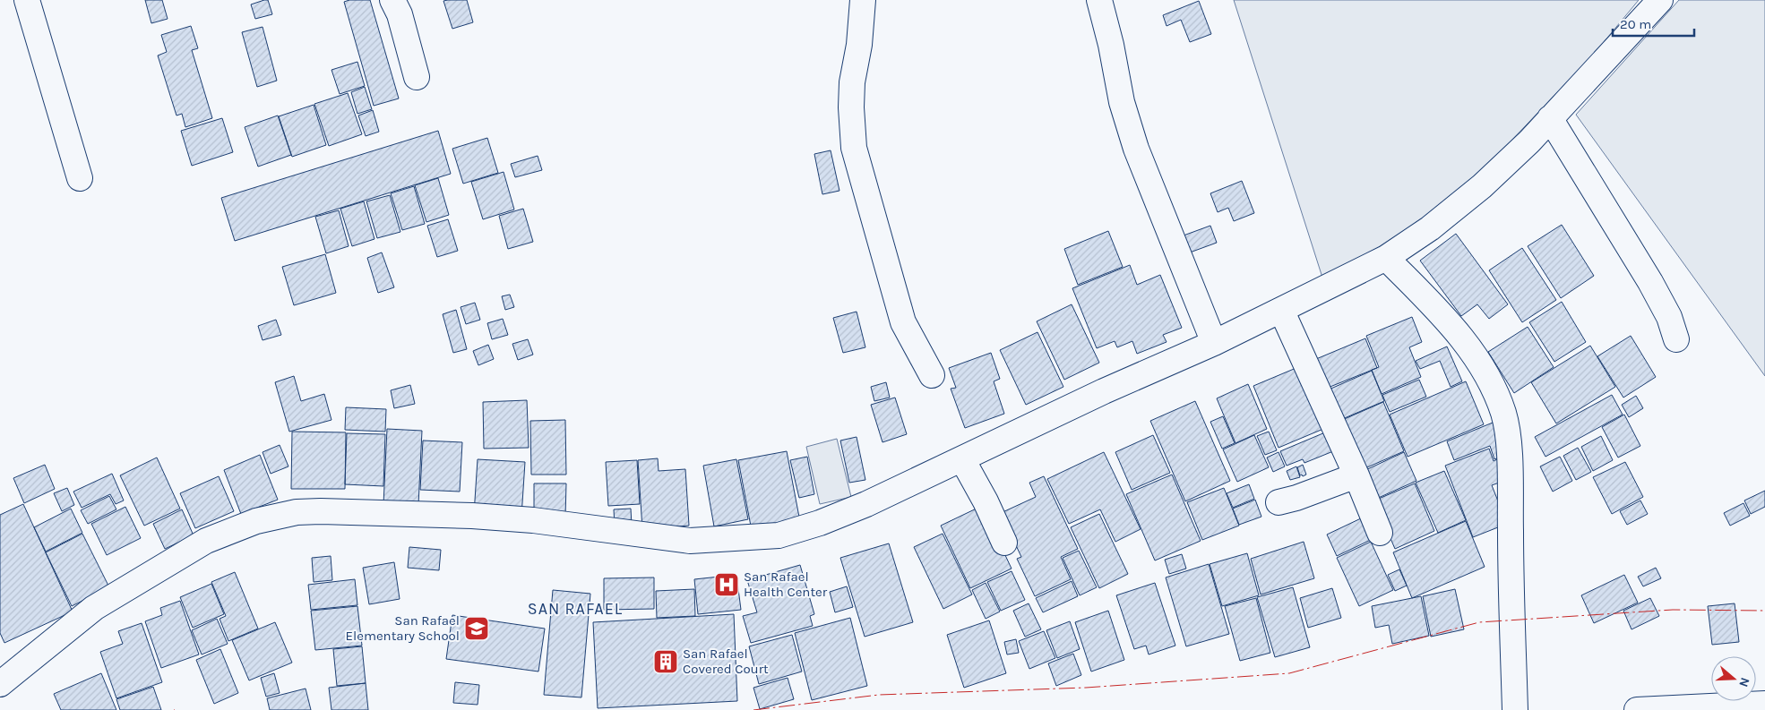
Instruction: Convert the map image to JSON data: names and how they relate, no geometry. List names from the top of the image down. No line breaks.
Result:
{"districts":["SAN RAFAEL"],"places":{"hospital":["San Rafael Health Center"],"school or university":["San Rafael Elementary School"],"building":["San Rafael Covered Court"]},"scale_bar":"20 m","north":"right"}
